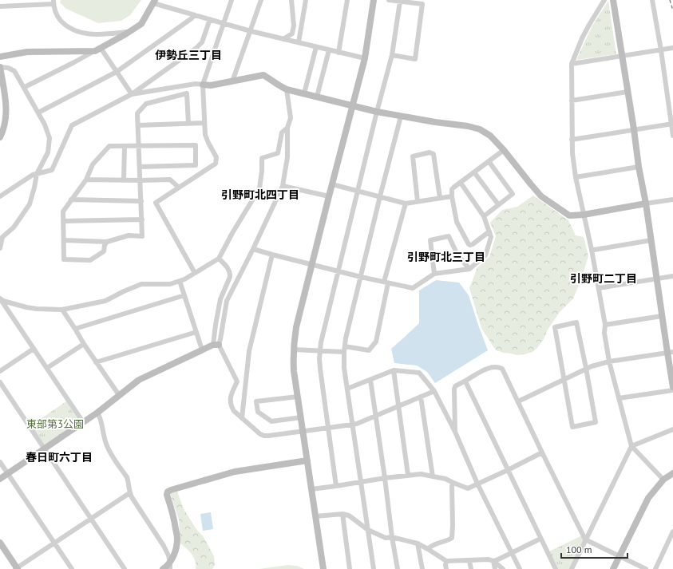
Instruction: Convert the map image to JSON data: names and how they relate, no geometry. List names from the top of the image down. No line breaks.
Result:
{"districts":["伊勢丘三丁目","引野町北四丁目","引野町北三丁目","引野町二丁目","春日町六丁目"],"parks":["東部第3公園"],"scale_bar":"100 m"}
